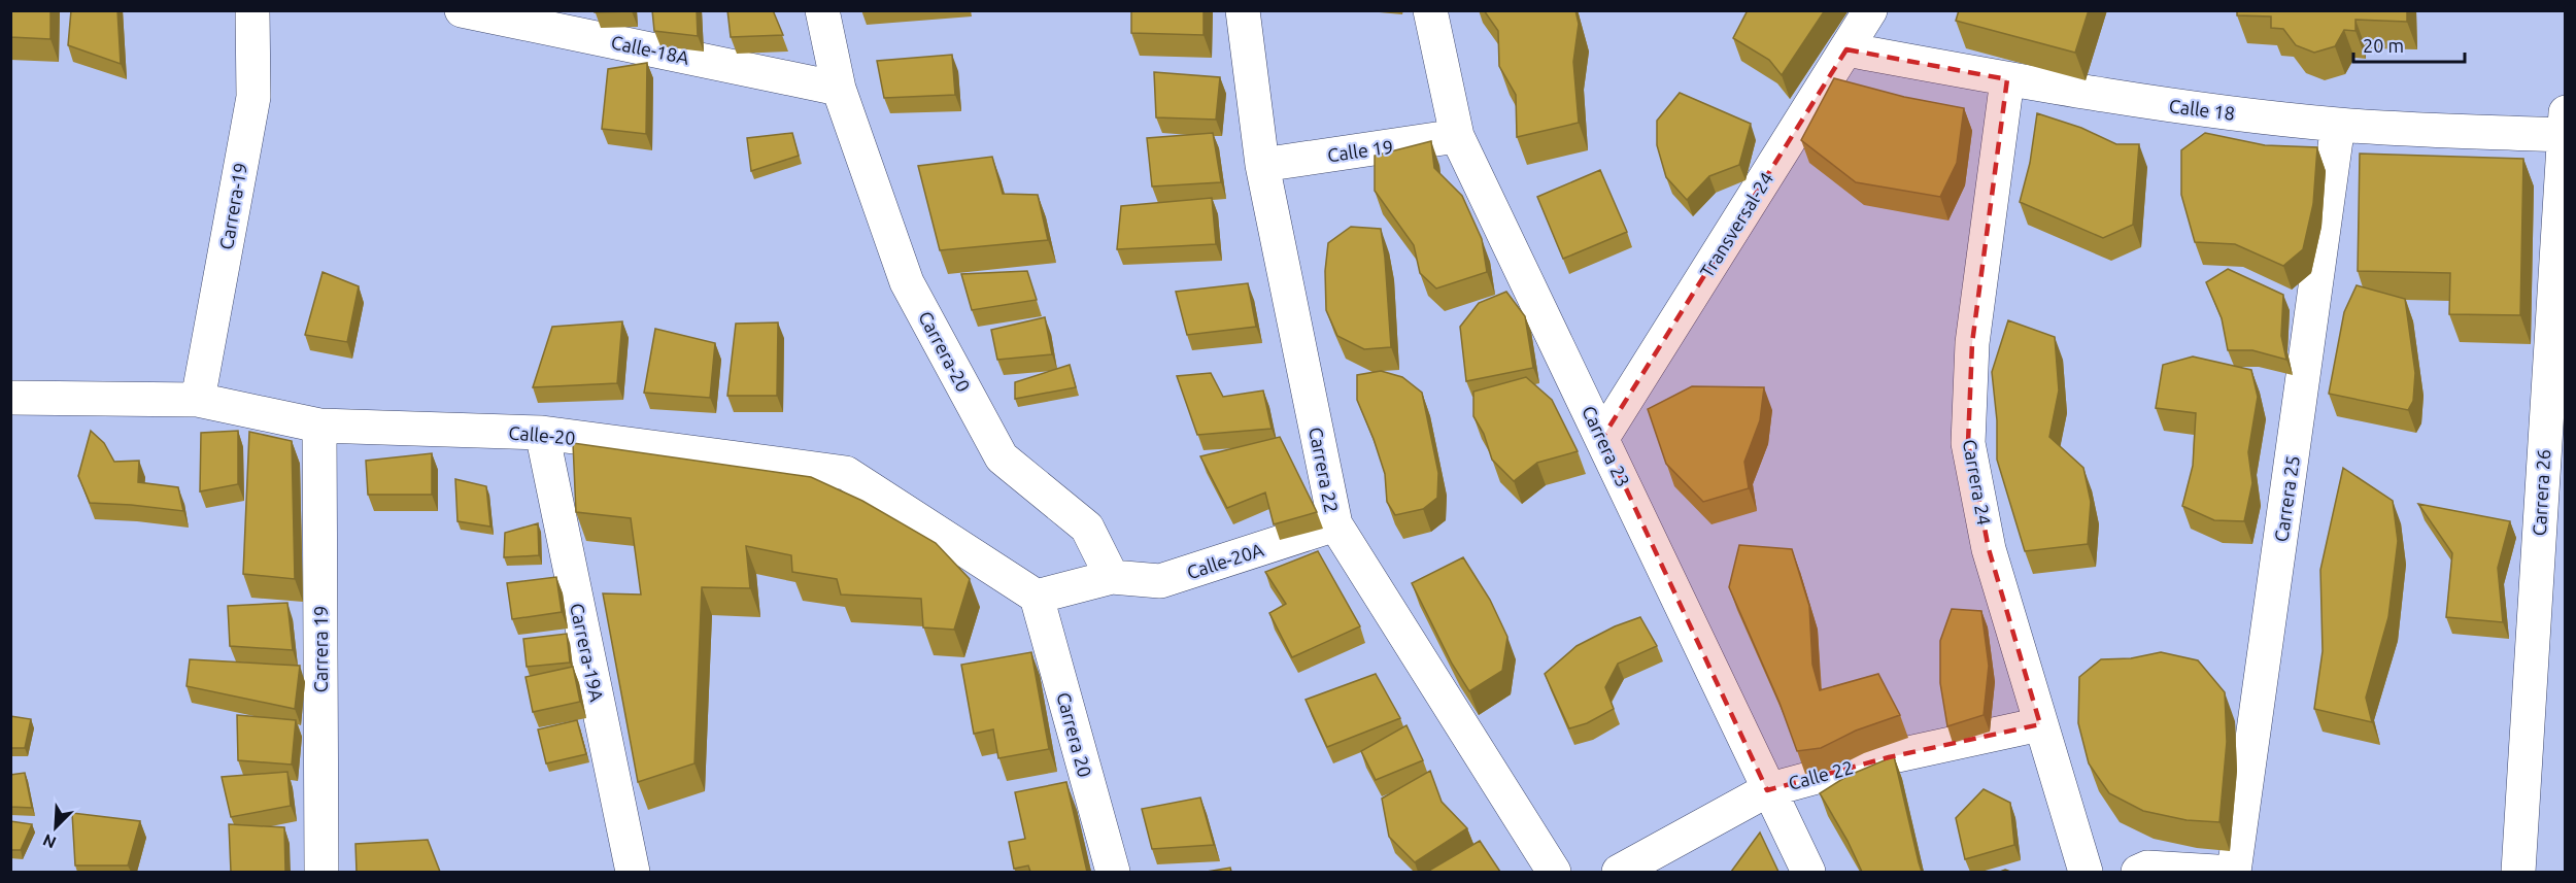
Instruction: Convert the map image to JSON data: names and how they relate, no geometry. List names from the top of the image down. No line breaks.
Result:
{"streets":{"street":["Calle-18A","Calle 18","Calle 19","Carrera-19","Transversal-24","Carrera-20","Calle-20","Carrera 23","Carrera 22","Carrera 24","Carrera 26","Carrera 25","Calle-20A","Carrera 19","Carrera-19A","Carrera 20","Calle 22"]},"crossings":[["Calle-18A","Carrera-20"],["Calle 18","Transversal-24"],["Calle 18","Carrera 24"],["Calle 18","Carrera 26"],["Calle 18","Carrera 25"],["Calle 19","Carrera 23"],["Calle 19","Carrera 22"],["Carrera-19","Calle-20"],["Transversal-24","Carrera 23"],["Carrera-20","Calle-20A"],["Calle-20","Carrera 19"],["Calle-20","Carrera-19A"],["Calle-20","Carrera 20"],["Carrera 23","Calle 22"],["Carrera 22","Calle-20A"],["Carrera 24","Calle 22"]],"scale_bar":"20 m","north":"bottom left"}
